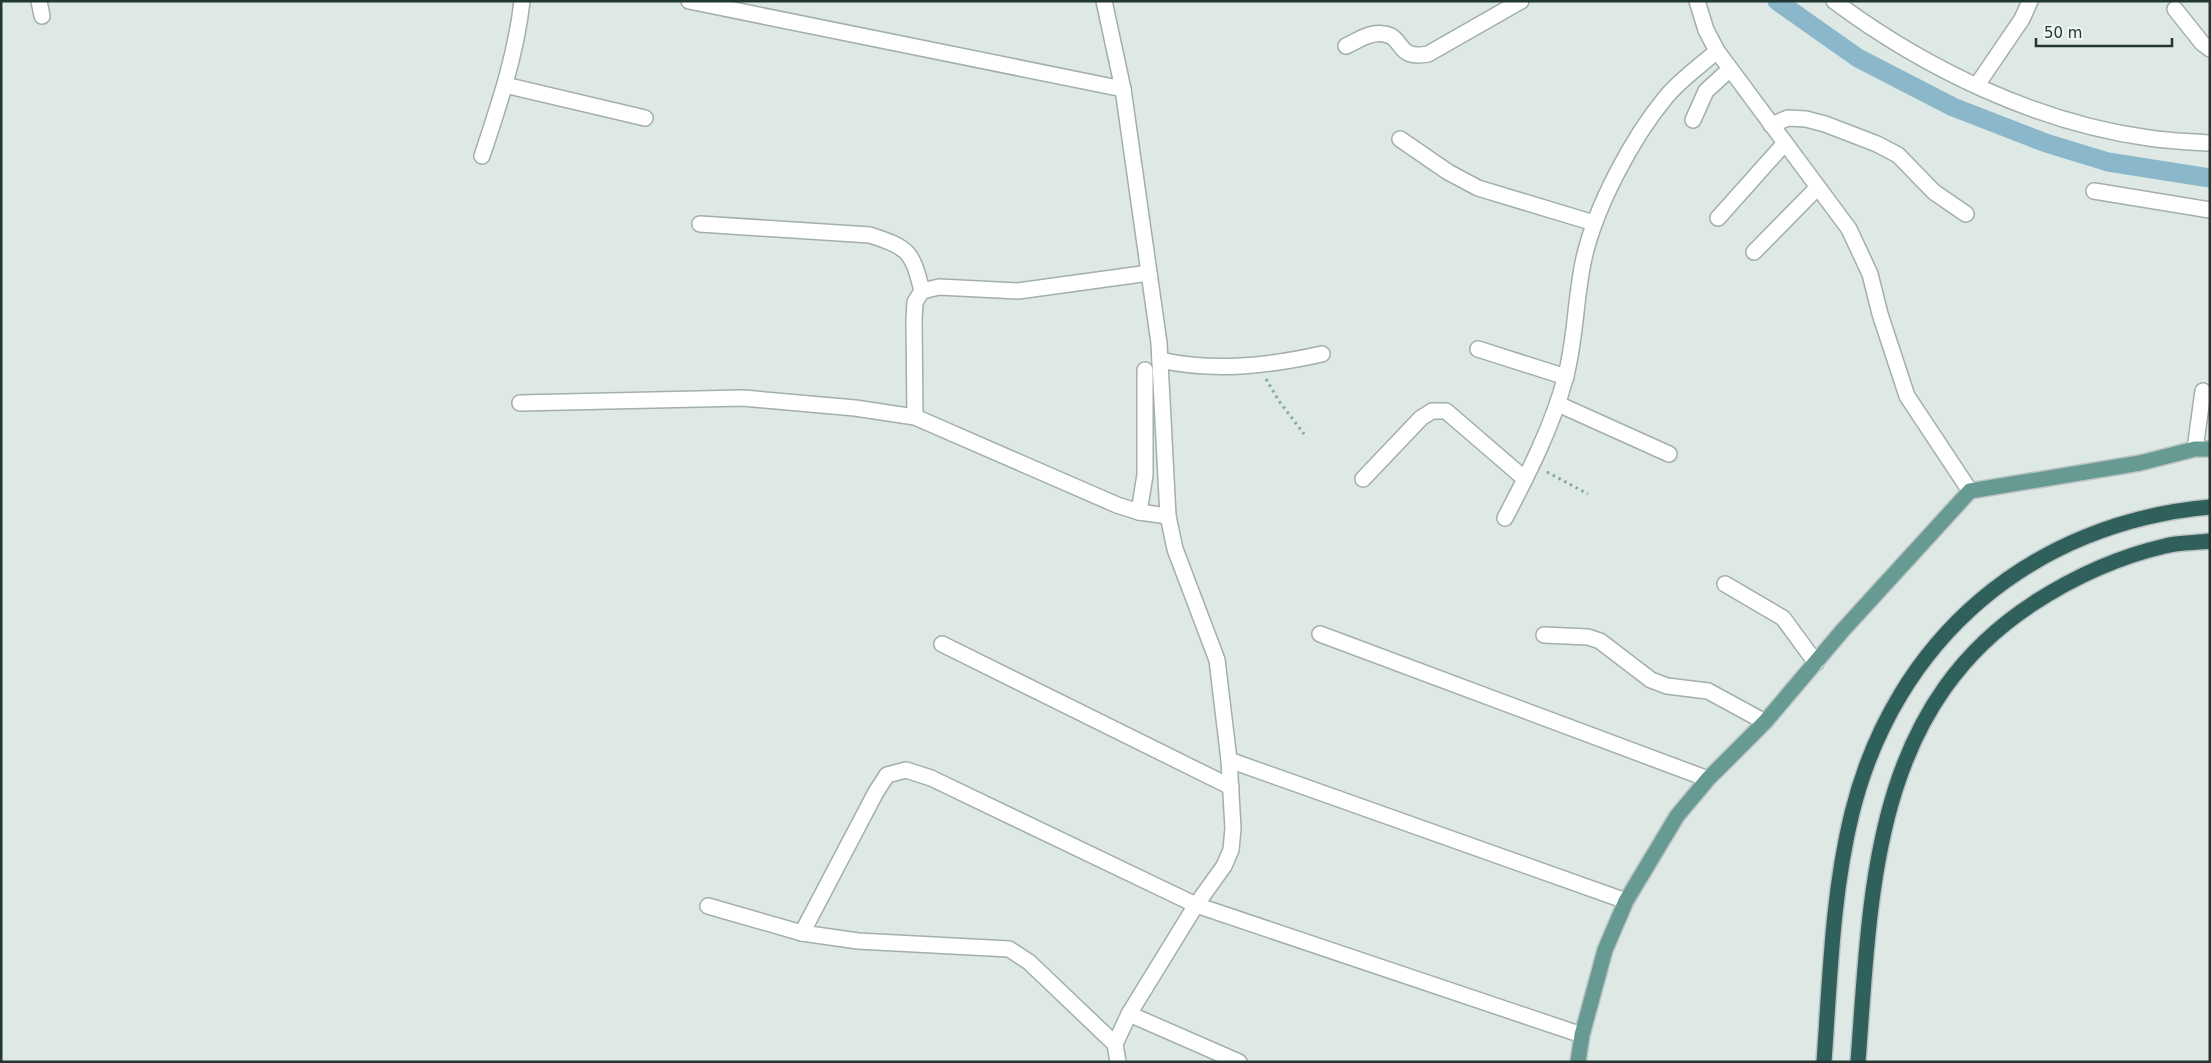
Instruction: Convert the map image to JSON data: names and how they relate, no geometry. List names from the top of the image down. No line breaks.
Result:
{"scale_bar":"50 m"}
